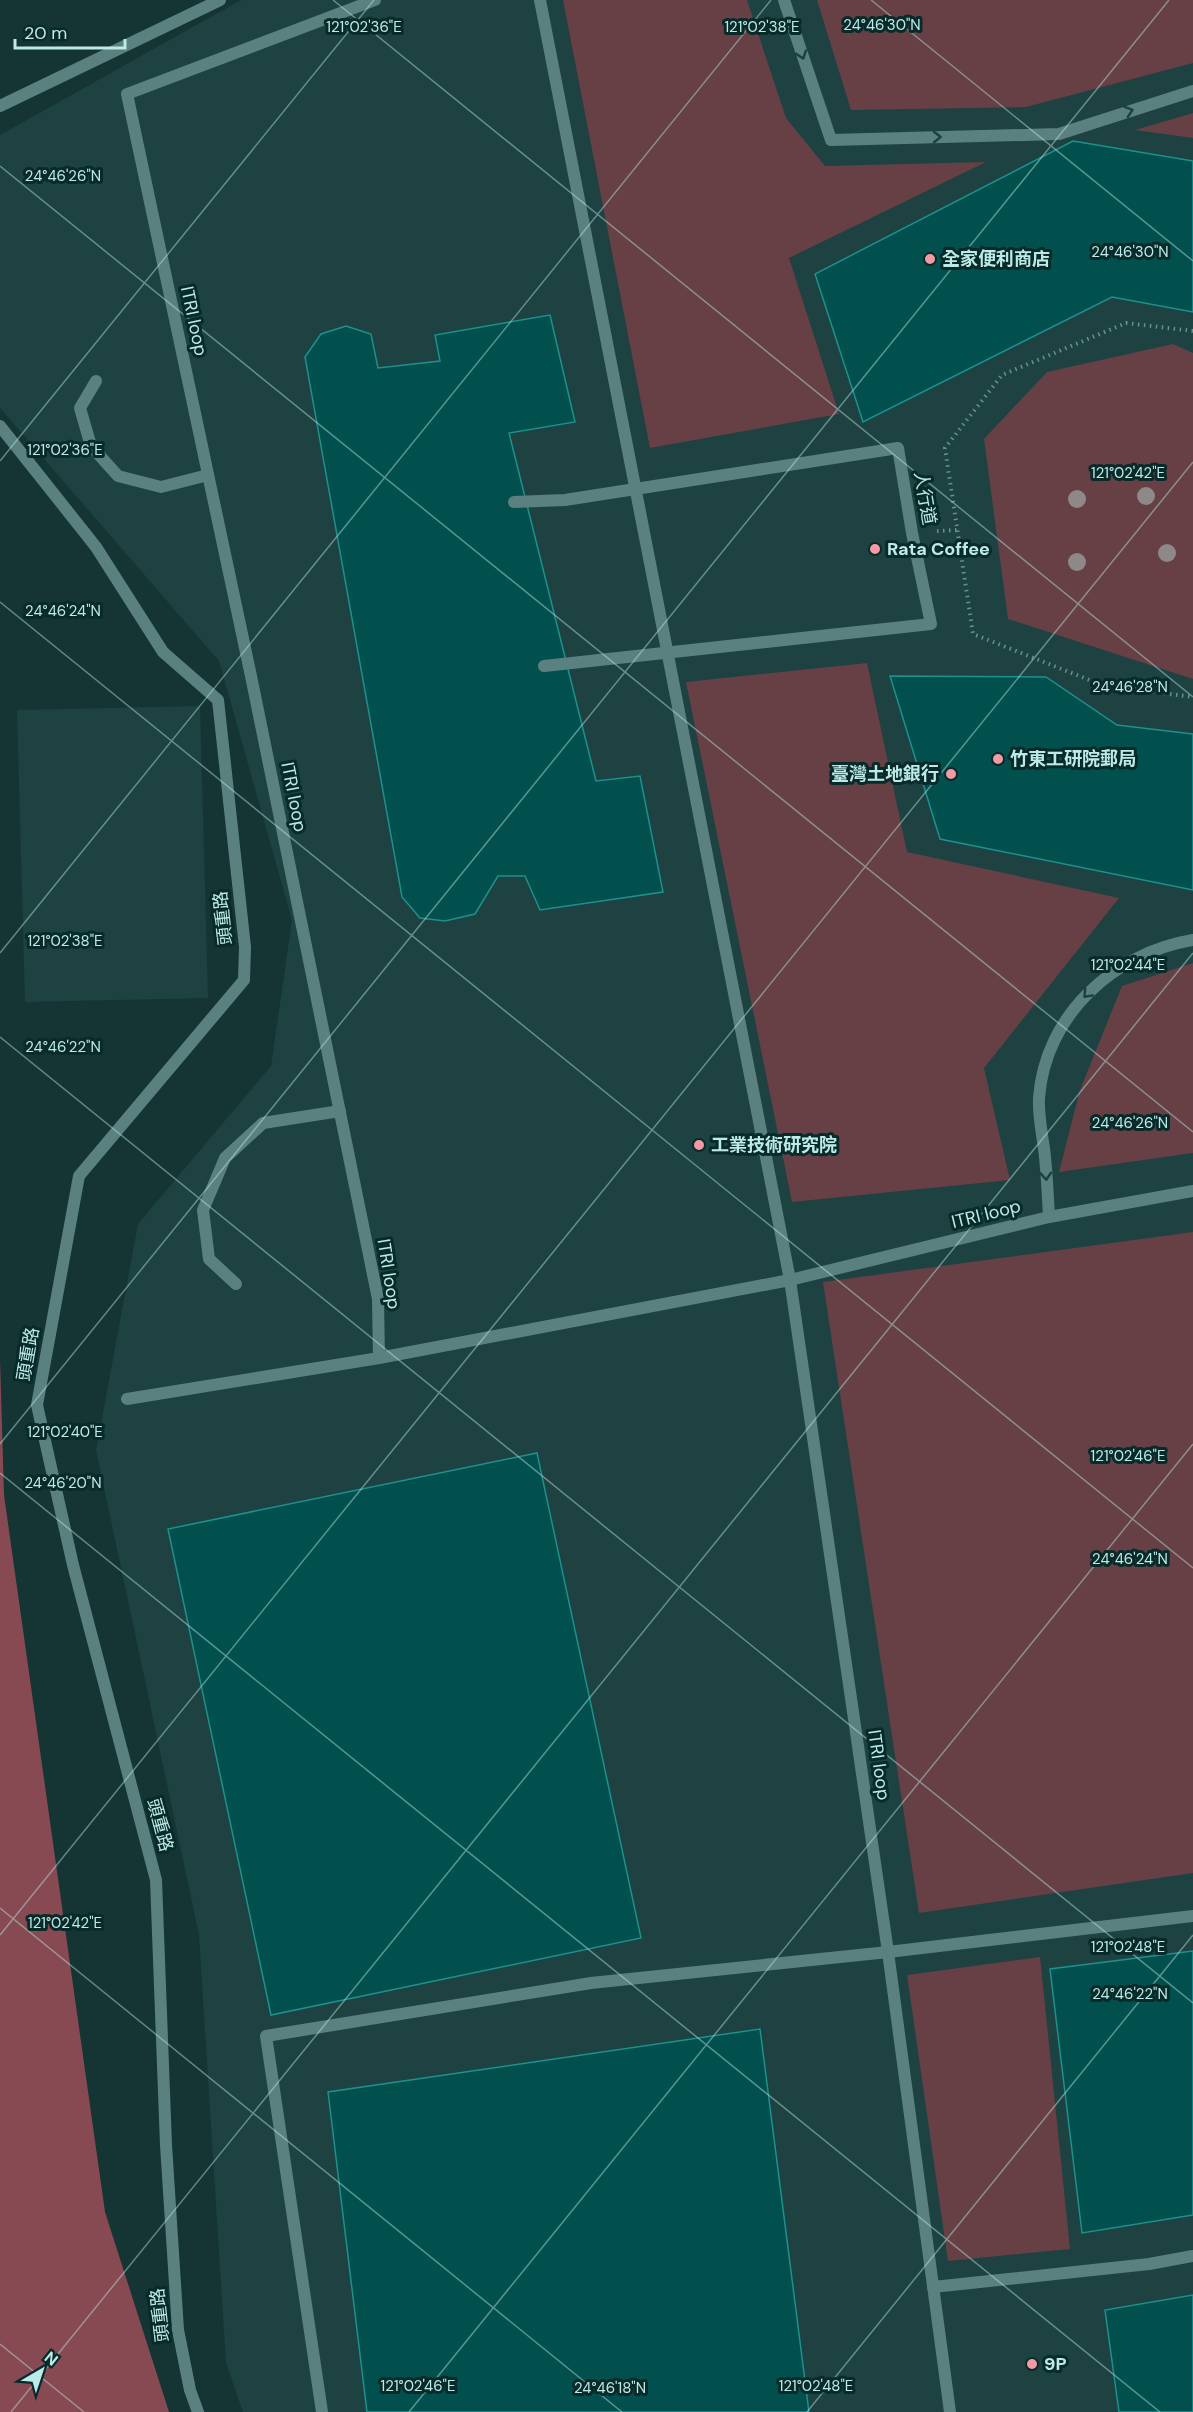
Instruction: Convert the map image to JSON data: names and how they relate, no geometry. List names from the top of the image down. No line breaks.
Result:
{"streets":{"street":["ITRI loop","人行道","頭重路"]},"places":["全家便利商店","Rata Coffee","竹東工研院郵局","臺灣土地銀行","工業技術研究院","9P"],"scale_bar":"20 m","north":"top right","coordinates":["24°46'30\"N","121°02'36\"E","121°02'38\"E","24°46'26\"N","121°02'42\"E","24°46'24\"N","24°46'28\"N","121°02'44\"E","24°46'22\"N","121°02'40\"E","121°02'46\"E","24°46'20\"N","121°02'48\"E","24°46'18\"N"]}
